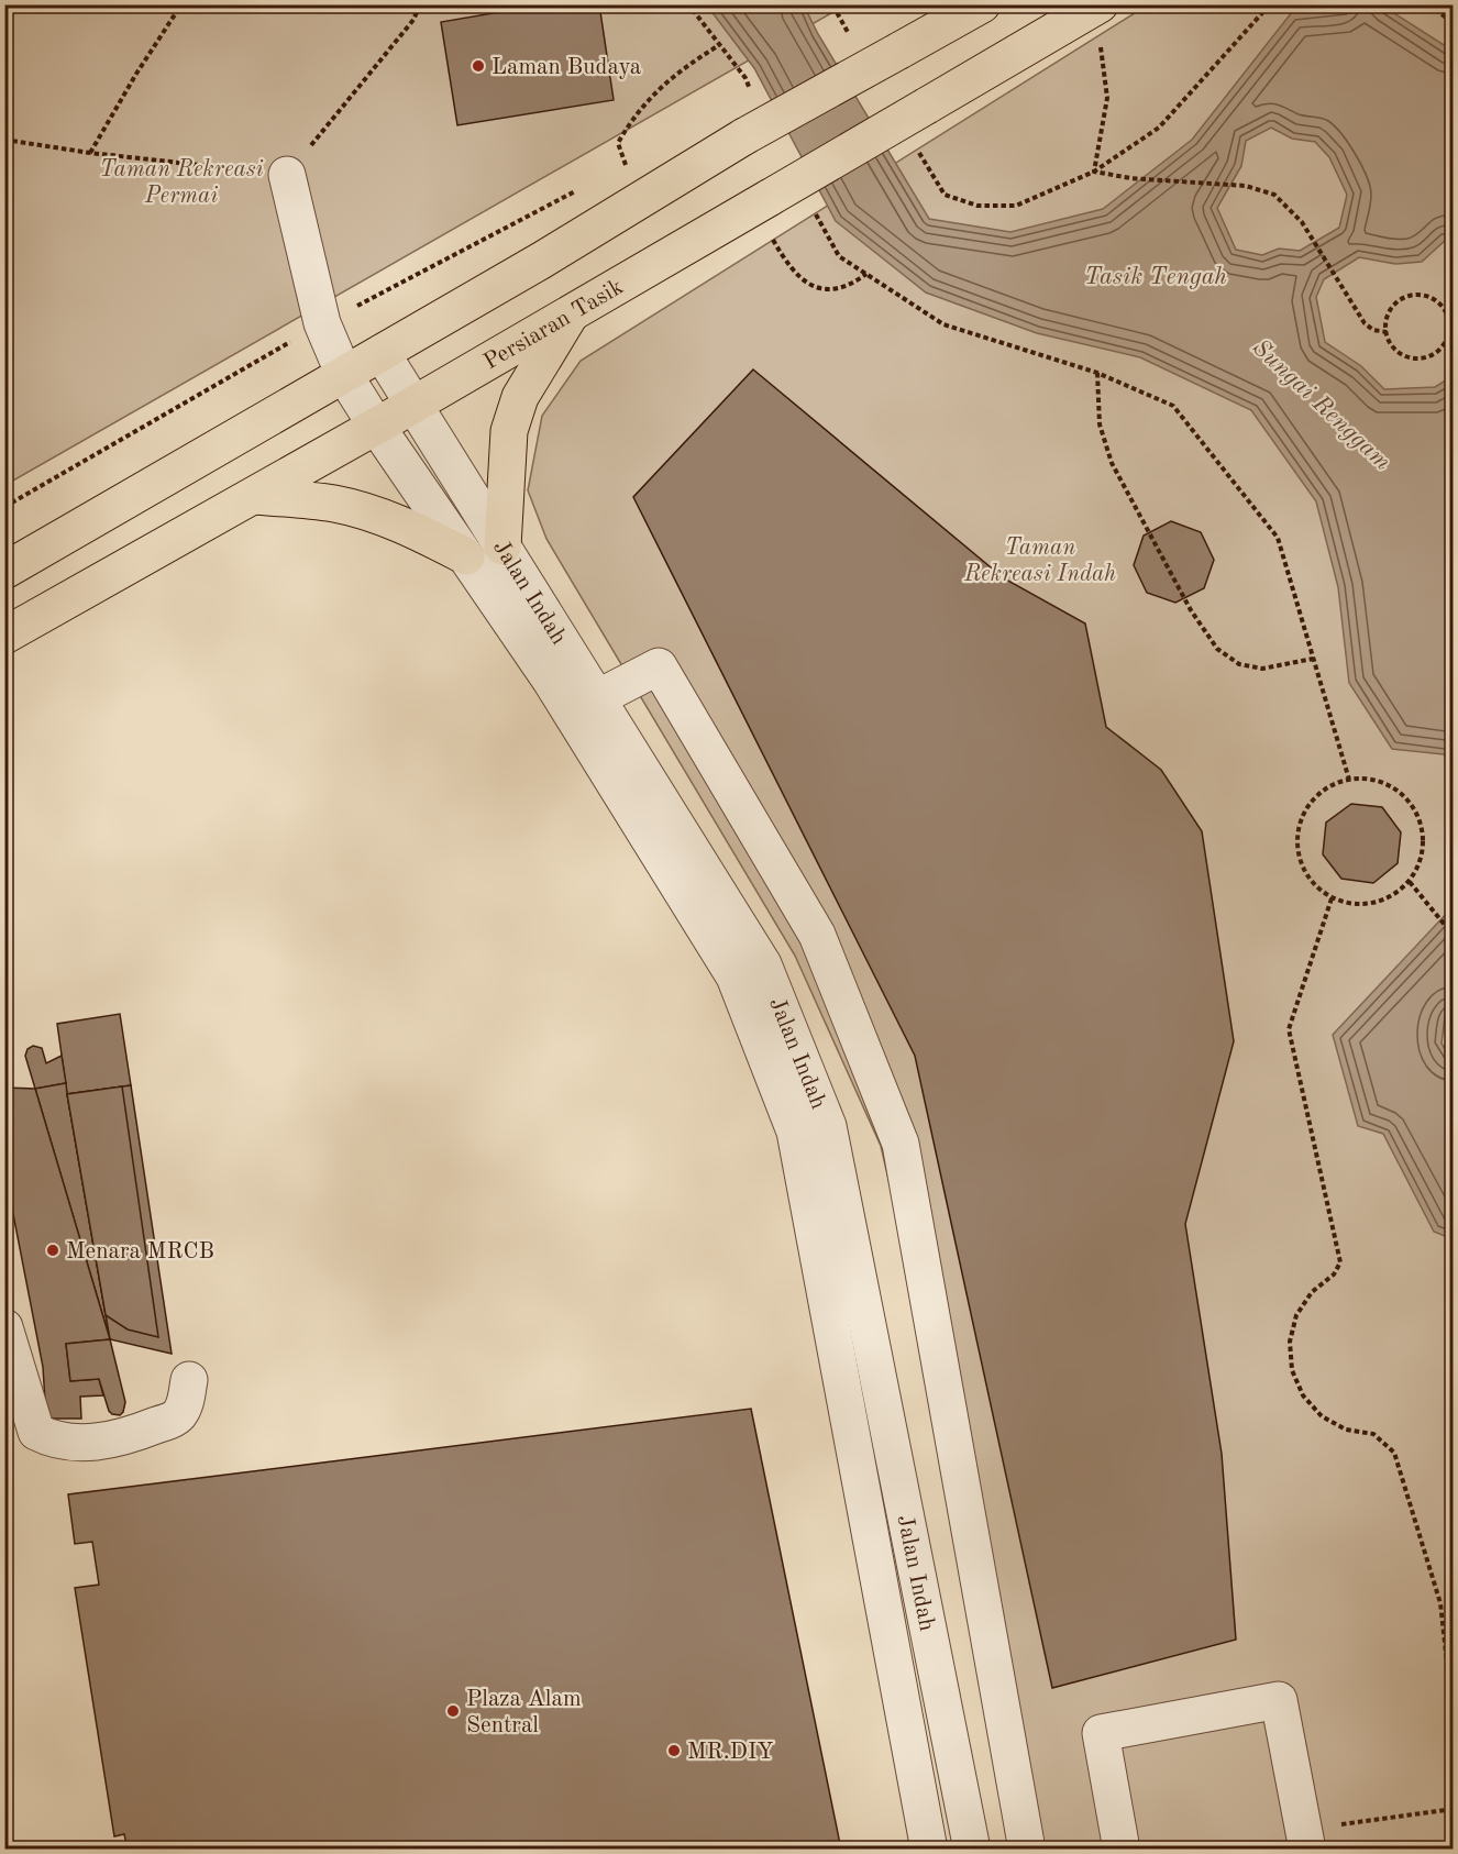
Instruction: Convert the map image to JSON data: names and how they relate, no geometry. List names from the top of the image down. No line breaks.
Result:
{"streets":{"main road":["Persiaran Tasik"],"street":["Jalan Indah"]},"crossings":[["Persiaran Tasik","Jalan Indah"]],"water":["Tasik Tengah","Sungai Renggam"],"parks":["Taman Rekreasi Permai","Taman Rekreasi Indah"],"places":["Laman Budaya","Menara MRCB","Plaza Alam Sentral","MR.DIY"]}
